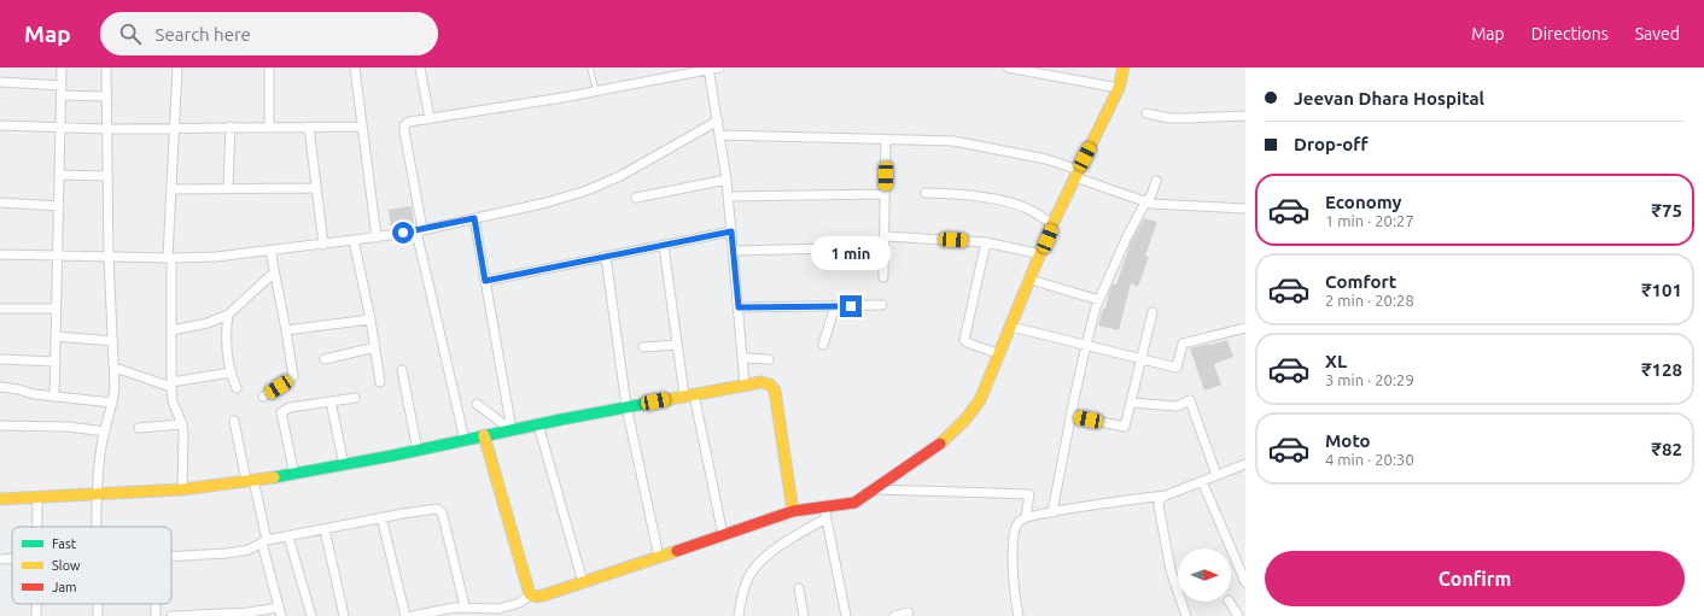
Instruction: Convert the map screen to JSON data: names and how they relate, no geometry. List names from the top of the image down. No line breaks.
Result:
{"legend":["Fast","Slow","Jam"],"north":"right","page":{"header":"Map","search":"Search here","nav":["Map","Directions","Saved"],"banner":["Jeevan Dhara Hospital","Drop-off"],"list":[{"name":"Economy","note":"1 min · 20:27","value":"₹75"},{"name":"Comfort","note":"2 min · 20:28","value":"₹101"},{"name":"XL","note":"3 min · 20:29","value":"₹128"},{"name":"Moto","note":"4 min · 20:30","value":"₹82"}],"bubble":"1 min","buttons":"Confirm"}}
